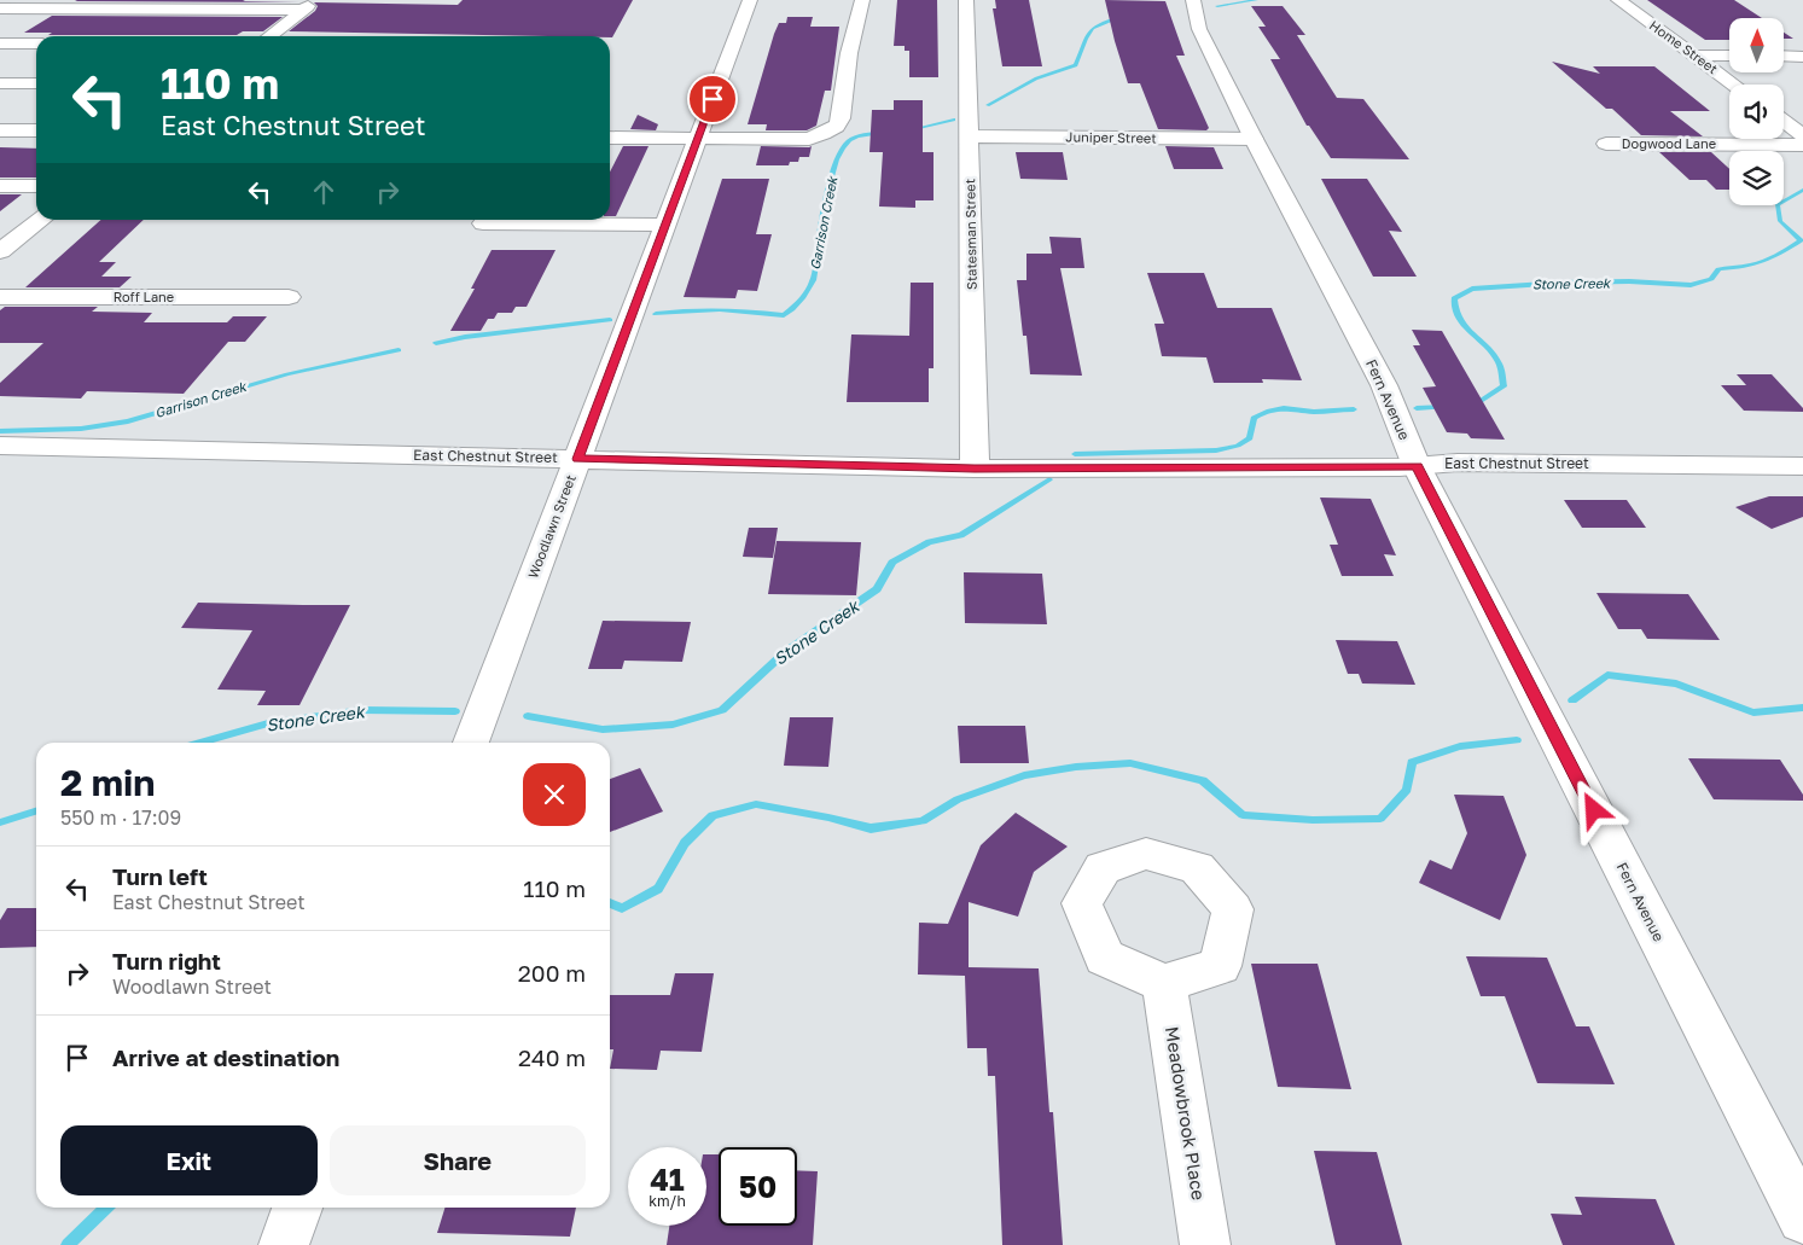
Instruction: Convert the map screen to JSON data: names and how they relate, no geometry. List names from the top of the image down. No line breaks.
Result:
{"streets":{"street":["Home Street","Juniper Street","Dogwood Lane","Statesman Street","Roff Lane","Fern Avenue","East Chestnut Street","Woodlawn Street","Meadowbrook Place"]},"crossings":[["Juniper Street","Statesman Street"],["Juniper Street","Fern Avenue"],["Statesman Street","East Chestnut Street"],["Fern Avenue","East Chestnut Street"],["East Chestnut Street","Woodlawn Street"]],"water":["Garrison Creek","Stone Creek"],"north":"top","page":{"turn":["110 m","East Chestnut Street"],"heading":["2 min","550 m · 17:09"],"list":[{"name":"Turn left","note":"East Chestnut Street","value":"110 m"},{"name":"Turn right","note":"Woodlawn Street","value":"200 m"},{"name":"Arrive at destination","value":"240 m"}],"buttons":["Exit","Share"],"speed":"41 km/h","limit":"50"}}
